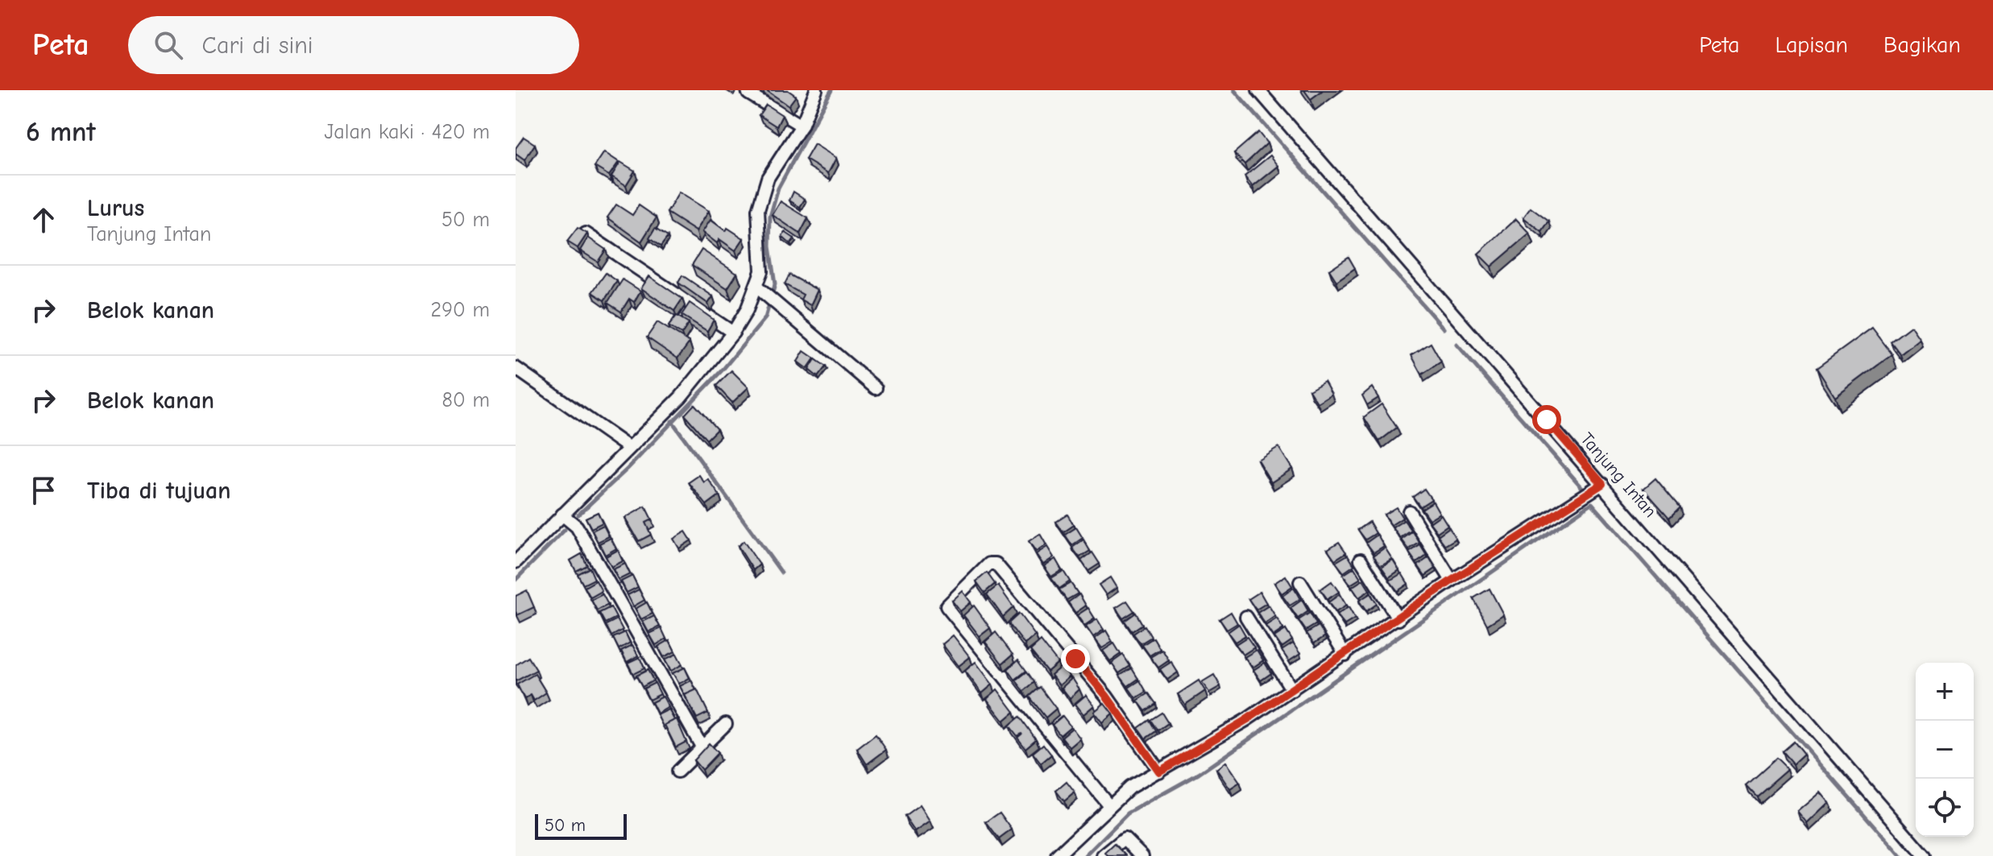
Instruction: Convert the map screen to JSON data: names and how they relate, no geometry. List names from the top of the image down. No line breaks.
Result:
{"streets":{"street":["Tanjung Intan"]},"scale_bar":"50 m","page":{"header":"Peta","search":"Cari di sini","nav":["Peta","Lapisan","Bagikan"],"heading":["6 mnt","Jalan kaki · 420 m"],"list":[["Lurus","Tanjung Intan","50 m"],["Belok kanan","290 m"],["Belok kanan","80 m"],"Tiba di tujuan"],"map_buttons":["+","−"],"scale":"50 m"}}
